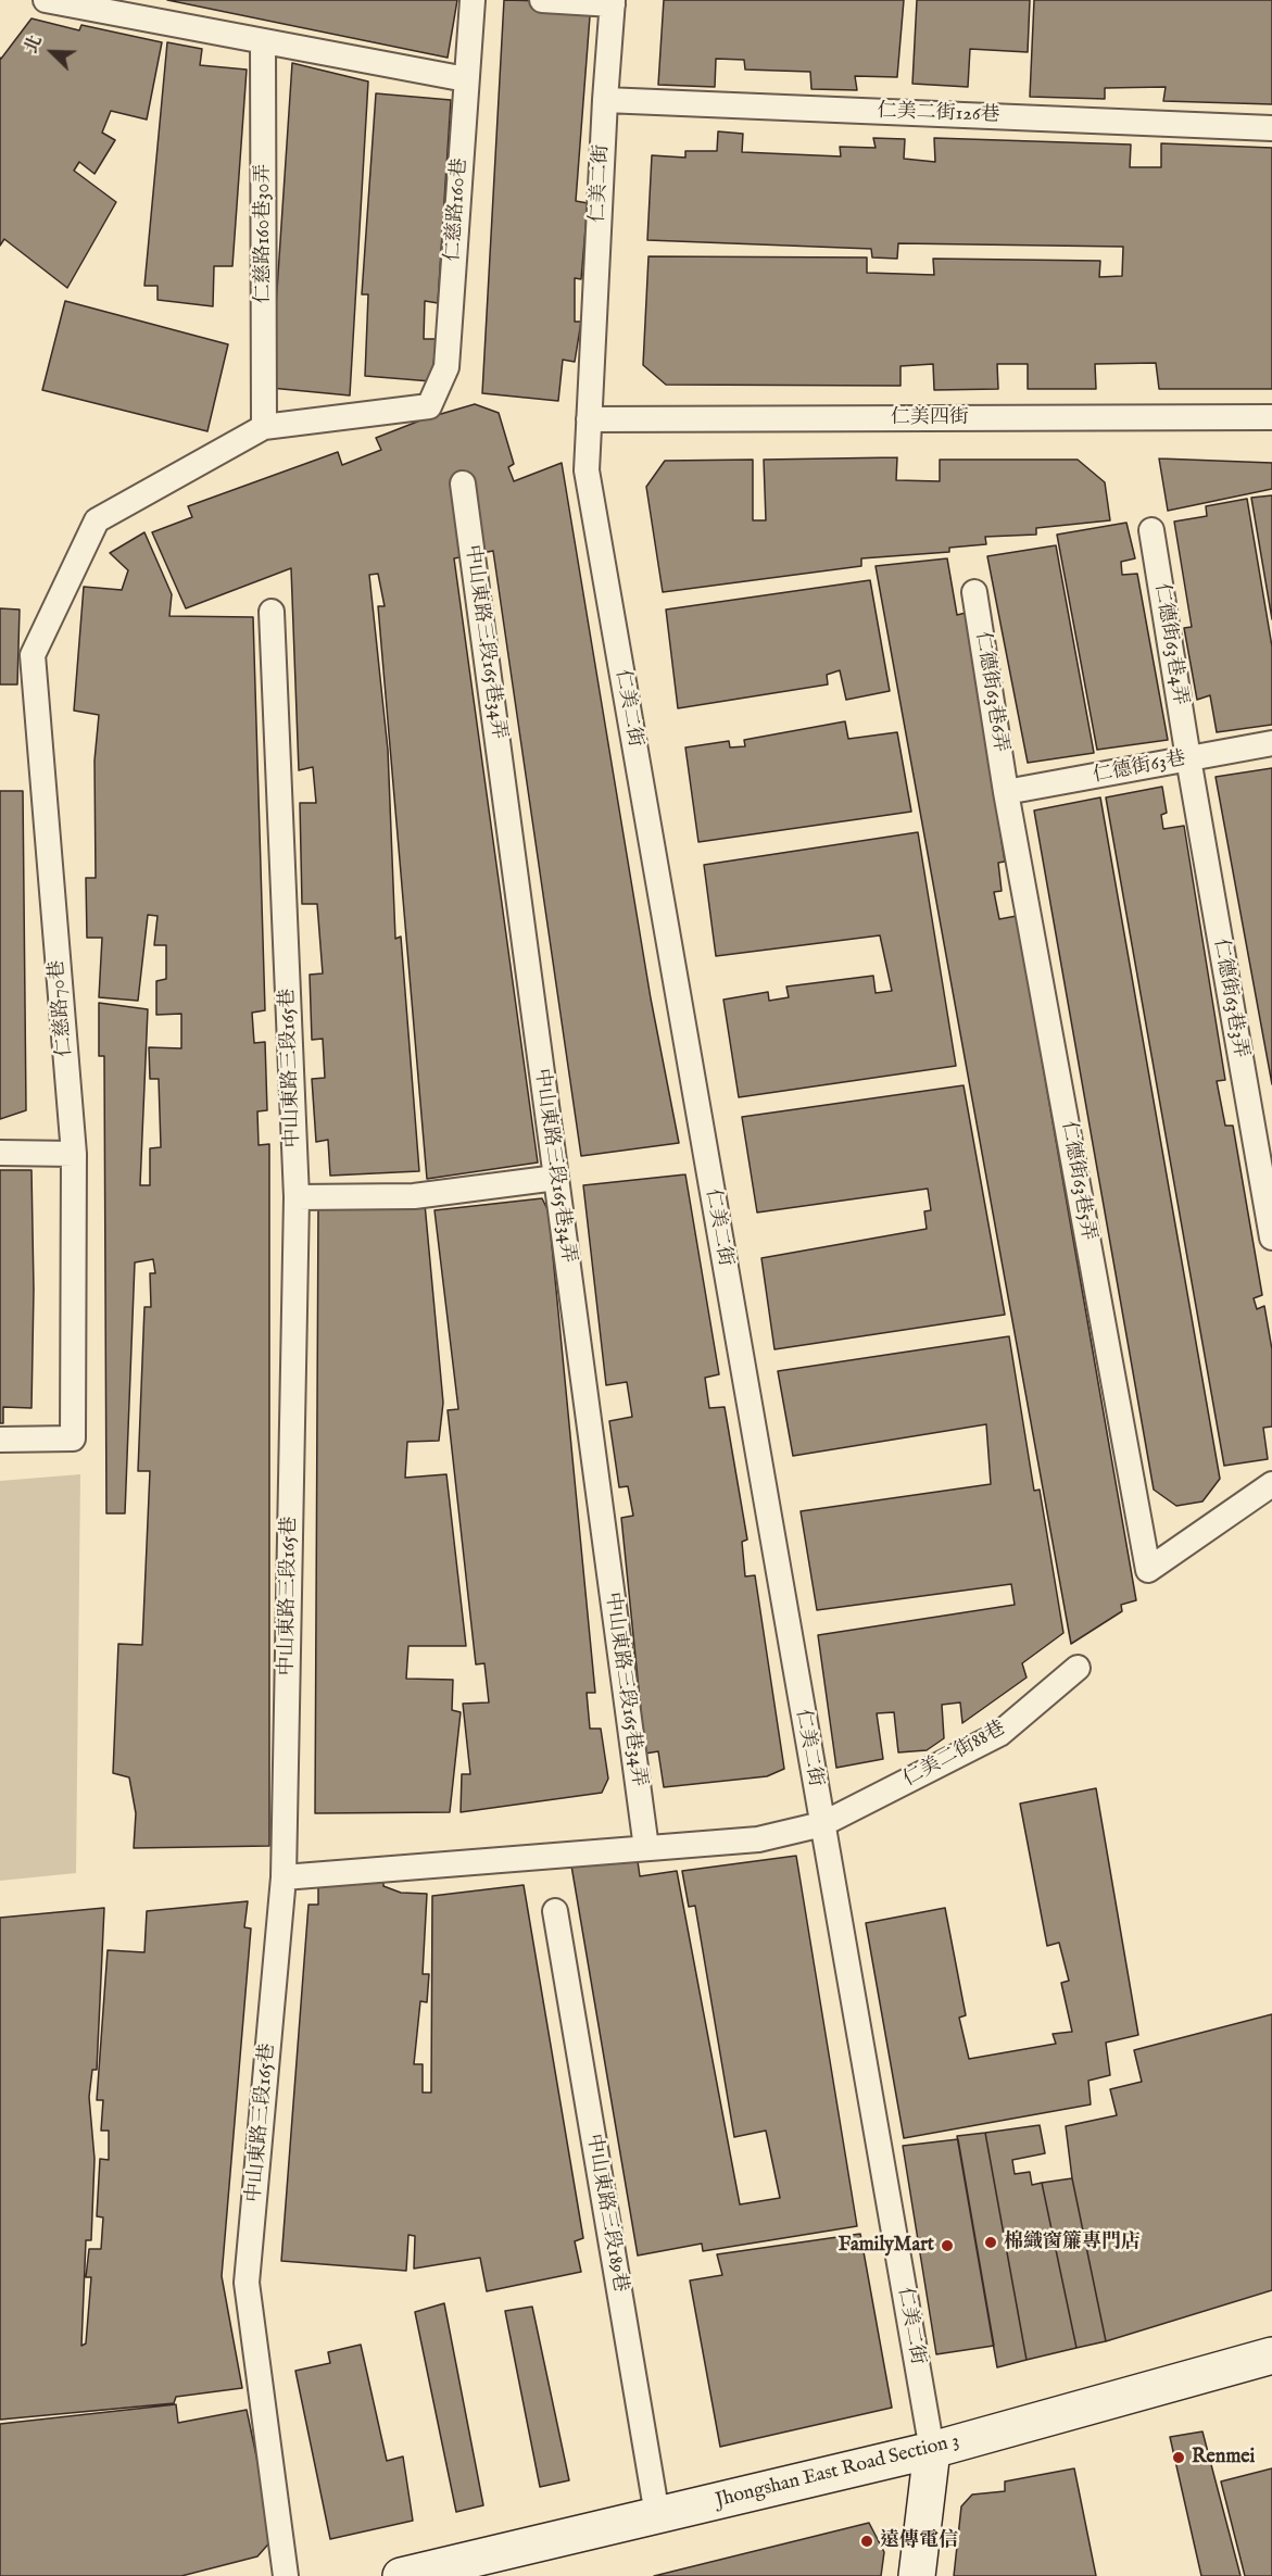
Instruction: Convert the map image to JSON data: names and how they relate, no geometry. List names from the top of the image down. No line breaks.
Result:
{"streets":{"main road":["Jhongshan East Road Section 3"],"lane":["仁美二街126巷","仁美二街","仁慈路160巷","仁慈路160巷30弄","仁美四街","中山東路三段165巷34弄","仁德街63巷4弄","仁德街63巷6弄","仁德街63巷","仁德街63巷3弄","仁慈路70巷","中山東路三段165巷","仁德街63巷5弄","仁美二街88巷","中山東路三段189巷"]},"crossings":[["仁美二街126巷","仁美二街"],["仁美二街","仁美四街"],["仁美二街","仁美二街88巷"],["仁美二街","Jhongshan East Road Section 3"],["仁慈路160巷","仁慈路160巷30弄"],["仁慈路160巷","仁慈路70巷"],["中山東路三段165巷34弄","仁美二街88巷"],["仁德街63巷4弄","仁德街63巷"],["仁德街63巷4弄","仁德街63巷3弄"],["仁德街63巷6弄","仁德街63巷"],["仁德街63巷6弄","仁德街63巷5弄"],["仁德街63巷","仁德街63巷3弄"],["仁德街63巷","仁德街63巷5弄"],["中山東路三段165巷","仁美二街88巷"],["中山東路三段189巷","Jhongshan East Road Section 3"]],"places":["棉織窗簾專門店","FamilyMart","Renmei","遠傳電信"],"north":"top left"}
